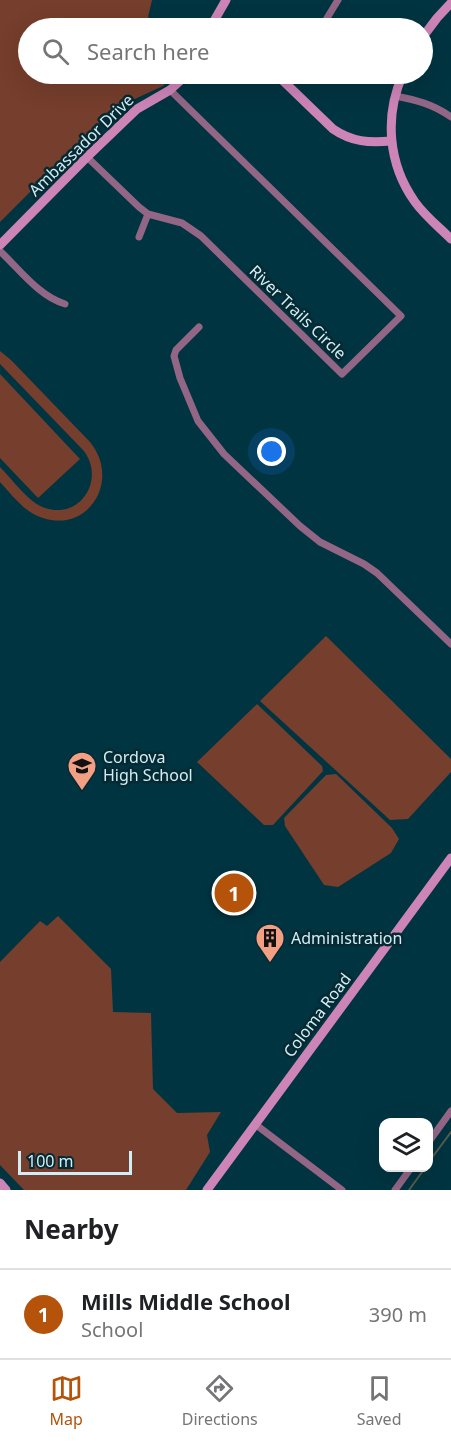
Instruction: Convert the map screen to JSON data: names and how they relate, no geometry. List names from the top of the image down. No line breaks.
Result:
{"streets":{"street":["Ambassador Drive","River Trails Circle","Coloma Road"]},"crossings":[["Ambassador Drive","River Trails Circle"]],"places":{"school or university":["Cordova High School"],"building":["Administration"]},"scale_bar":"100 m","page":{"search":"Search here","pins":"1","scale":"100 m","heading":"Nearby","list":[{"mark":"1","name":"Mills Middle School","note":"School","value":"390 m"}],"nav":["Map","Directions","Saved"]}}
